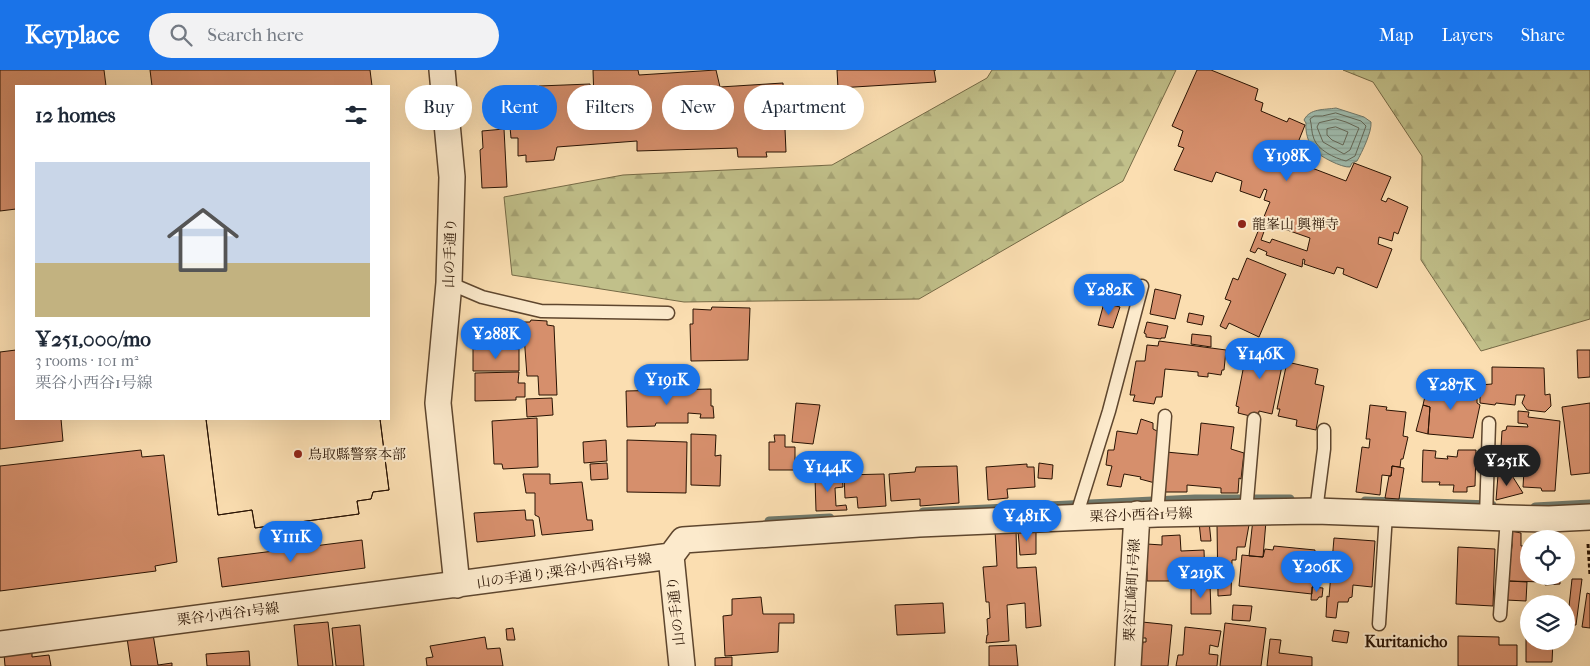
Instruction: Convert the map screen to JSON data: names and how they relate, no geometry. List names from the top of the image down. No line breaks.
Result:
{"streets":{"street":["山の手通り","栗谷小西谷1号線","山の手通り;栗谷小西谷1号線","栗谷江崎町1号線"]},"crossings":[["山の手通り","栗谷小西谷1号線"],["山の手通り","山の手通り;栗谷小西谷1号線"],["栗谷小西谷1号線","山の手通り;栗谷小西谷1号線"],["栗谷小西谷1号線","栗谷江崎町1号線"]],"districts":["Kuritanicho"],"places":["龍峯山 興禅寺","鳥取縣警察本部"],"page":{"header":"Keyplace","search":"Search here","nav":["Map","Layers","Share"],"chip":["Buy","Rent","Filters","New","Apartment"],"heading":"12 homes","price":["¥198K","¥282K","¥288K","¥146K","¥191K","¥287K","¥251K","¥144K","¥481K","¥111K","¥206K","¥219K"],"list":[{"name":"¥251,000/mo","note":"3 rooms · 101 m² · 栗谷小西谷1号線"}]}}
